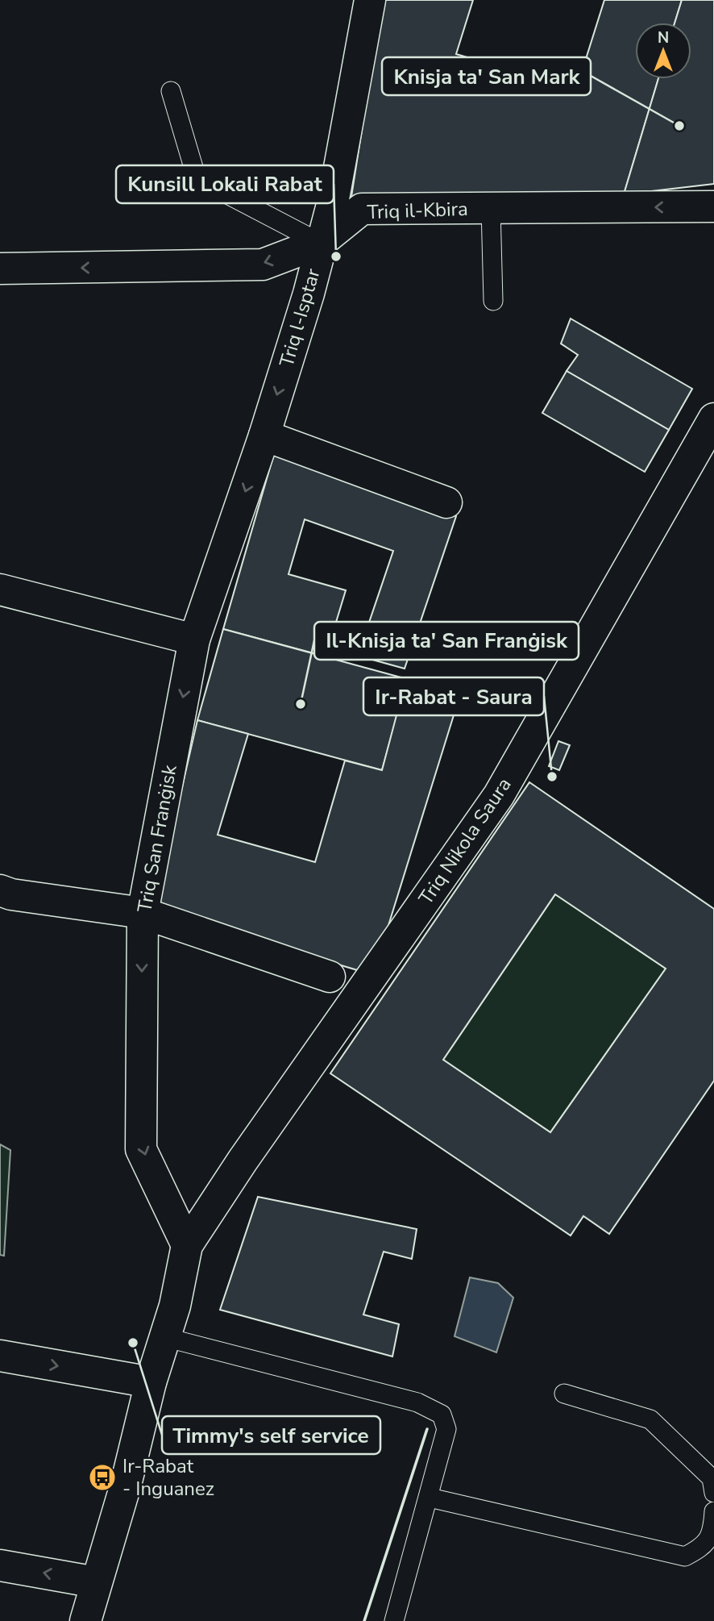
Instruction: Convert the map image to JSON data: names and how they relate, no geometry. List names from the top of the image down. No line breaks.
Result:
{"streets":{"street":["Triq il-Kbira","Triq l-Isptar","Triq San Franġisk","Triq Nikola Saura"]},"crossings":[["Triq il-Kbira","Triq l-Isptar"],["Triq l-Isptar","Triq San Franġisk"],["Triq San Franġisk","Triq Nikola Saura"]],"one_way":["Triq il-Kbira","Triq l-Isptar","Triq San Franġisk"],"places":{"other":["Knisja ta' San Mark","Kunsill Lokali Rabat","Il-Knisja ta' San Franġisk","Ir-Rabat - Saura","Timmy's self service"],"bus stop":["Ir-Rabat - Inguanez"]},"north":"top"}
